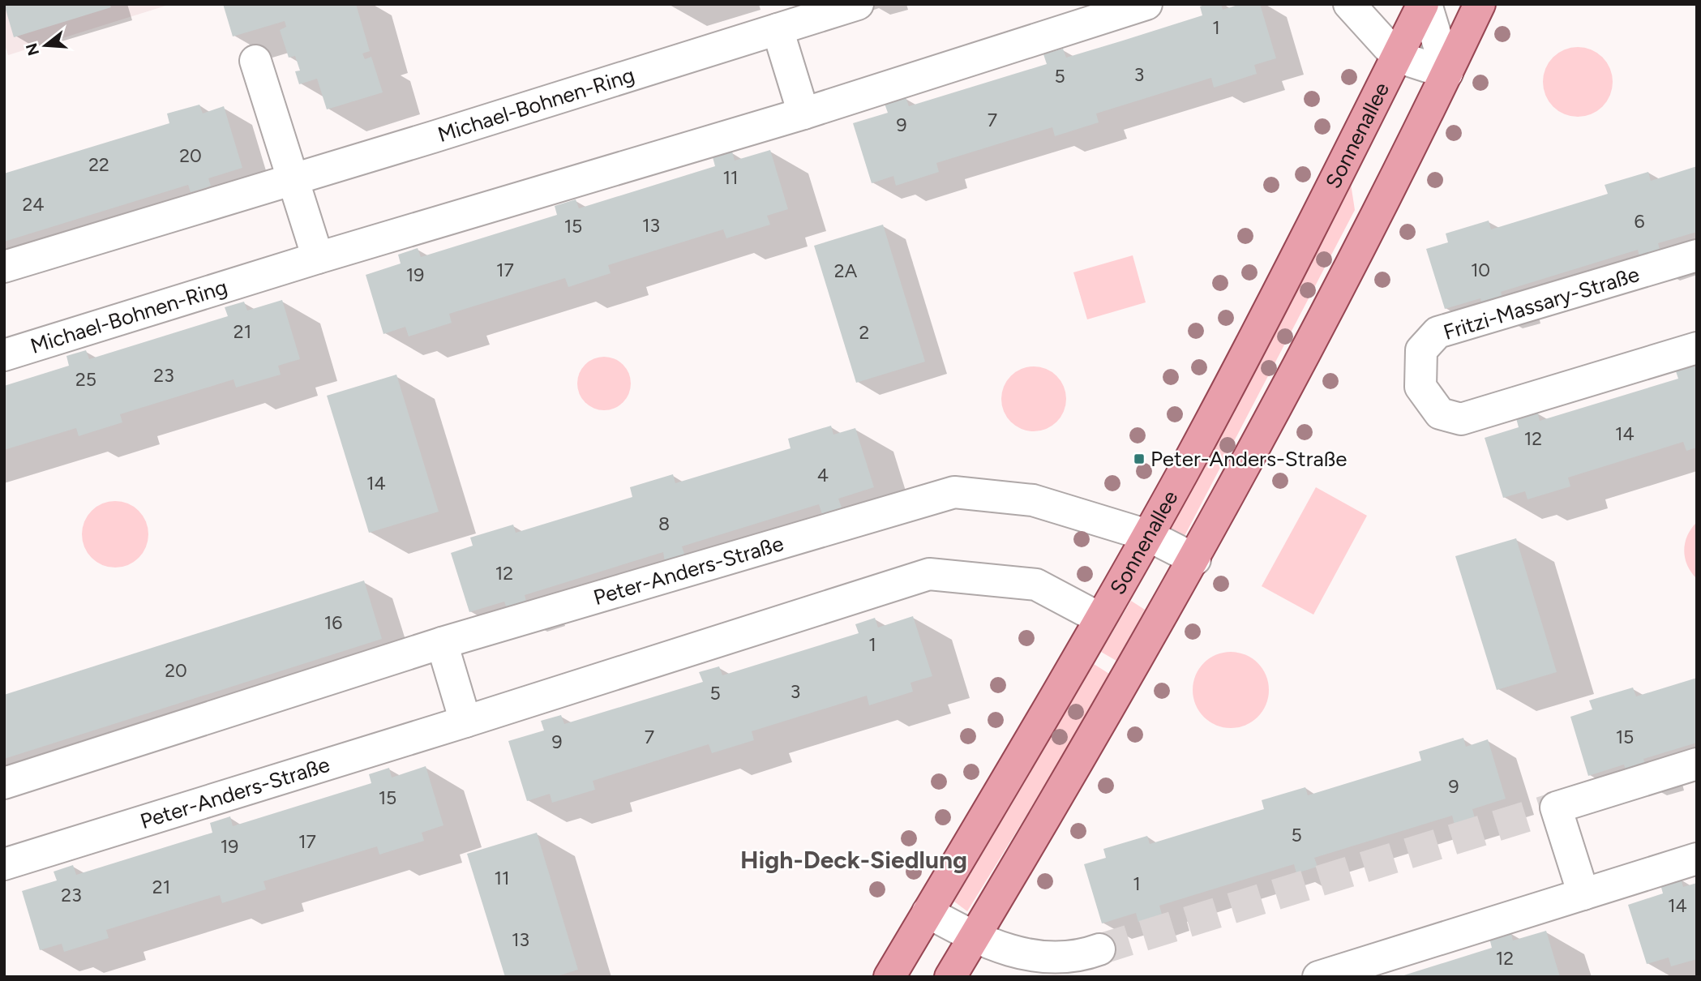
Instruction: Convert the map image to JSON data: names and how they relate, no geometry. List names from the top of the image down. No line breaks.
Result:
{"streets":{"main road":["Sonnenallee"],"street":["Michael-Bohnen-Ring","Fritzi-Massary-Straße","Peter-Anders-Straße"]},"crossings":[["Sonnenallee","Peter-Anders-Straße"]],"districts":["High-Deck-Siedlung"],"places":{"transit":["Peter-Anders-Straße"]},"house_numbers":["1","3","5","7","9","20","22","11","24","6","13","15","17","10","2A","19","21","2","23","25","14","12","4","14","8","12","16","1","20","3","5","7","15","9","9","15","5","17","19","11","1","21","23","14","13","12"],"north":"left"}
